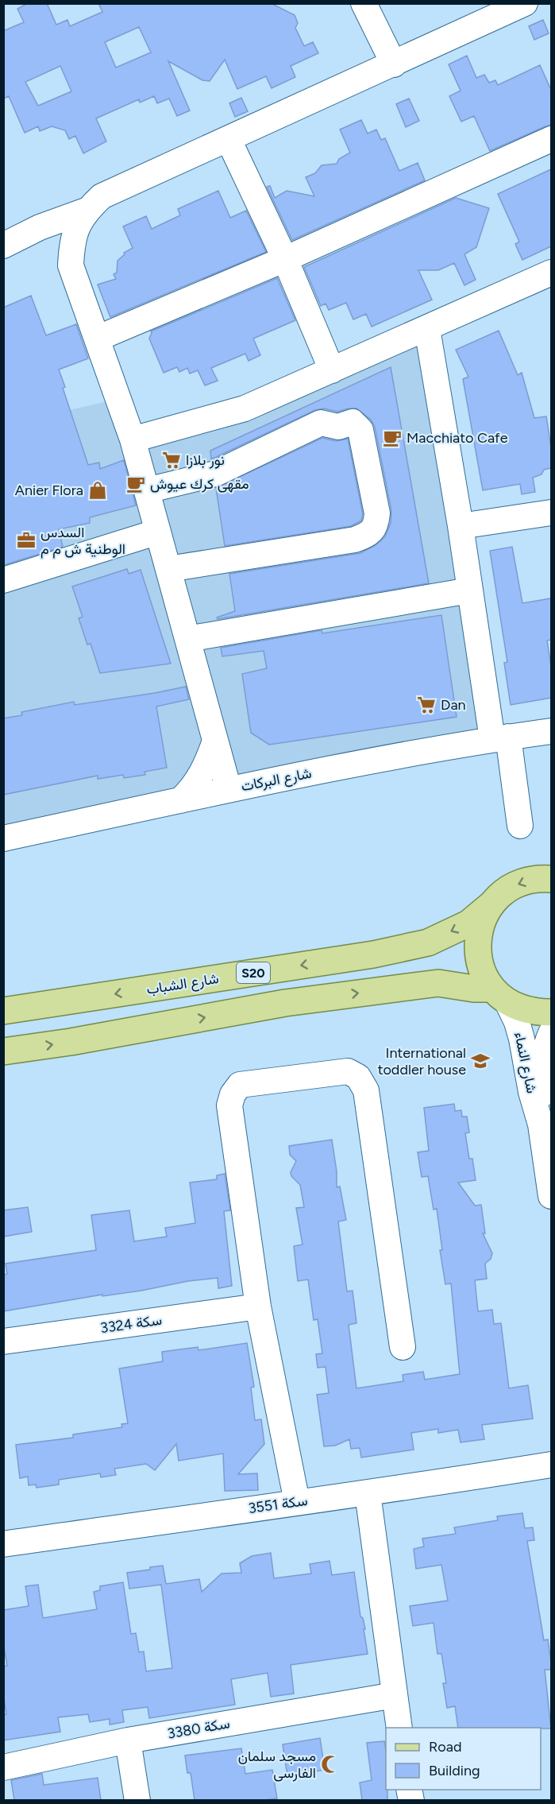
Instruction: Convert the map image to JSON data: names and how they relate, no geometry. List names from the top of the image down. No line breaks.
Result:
{"streets":{"main road":["S20","شارع الشباب"],"street":["شارع البركات","شارع النماء","سكة 3324","سكة 3551","سكة 3380"]},"crossings":[["S20","شارع الشباب"],["S20","شارع النماء"]],"places":{"cafe":["Macchiato Cafe","مقهى كرك عيوش"],"supermarket":["نور بلازا","Dan"],"shop":["Anier Flora"],"office":["السدس الوطنیة ش م م"],"school or university":["International toddler house"],"mosque":["مسجد سلمان الفارسى"]},"legend":["Road","Building"]}
